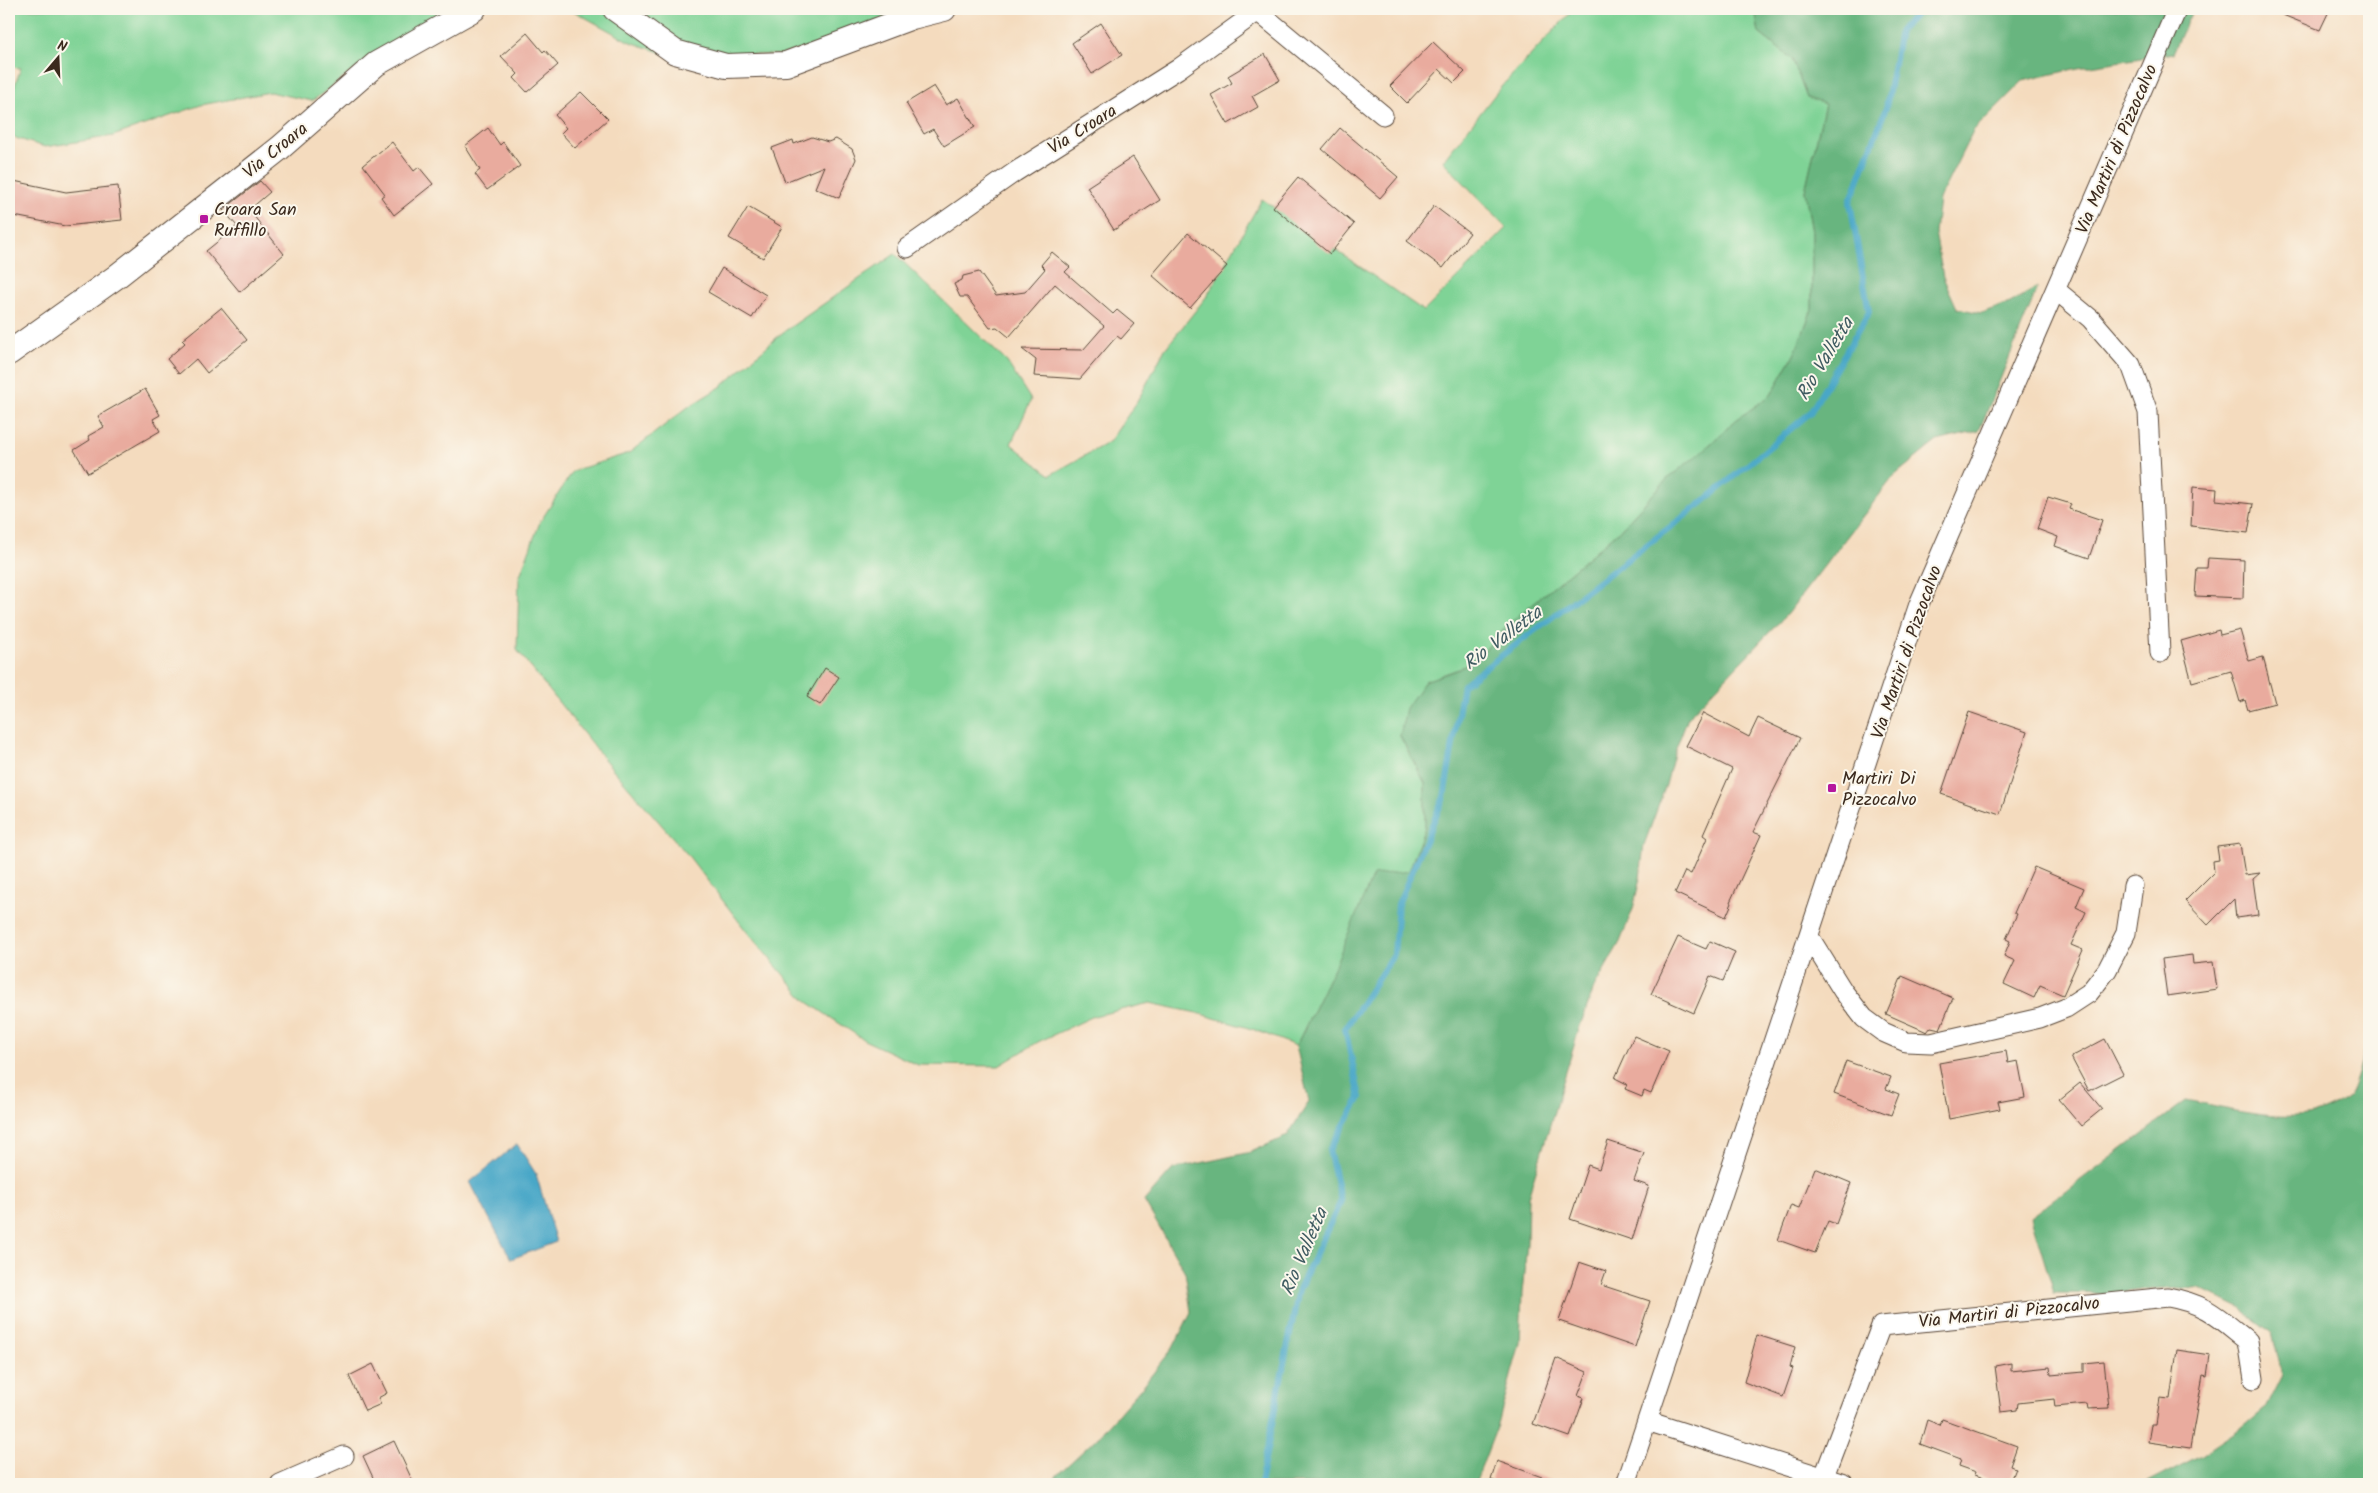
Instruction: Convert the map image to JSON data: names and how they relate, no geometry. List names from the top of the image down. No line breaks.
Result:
{"streets":{"street":["Via Croara","Via Martiri di Pizzocalvo"]},"water":["Rio Valletta"],"places":{"transit":["Croara San Ruffillo","Martiri Di Pizzocalvo"]},"north":"top"}
